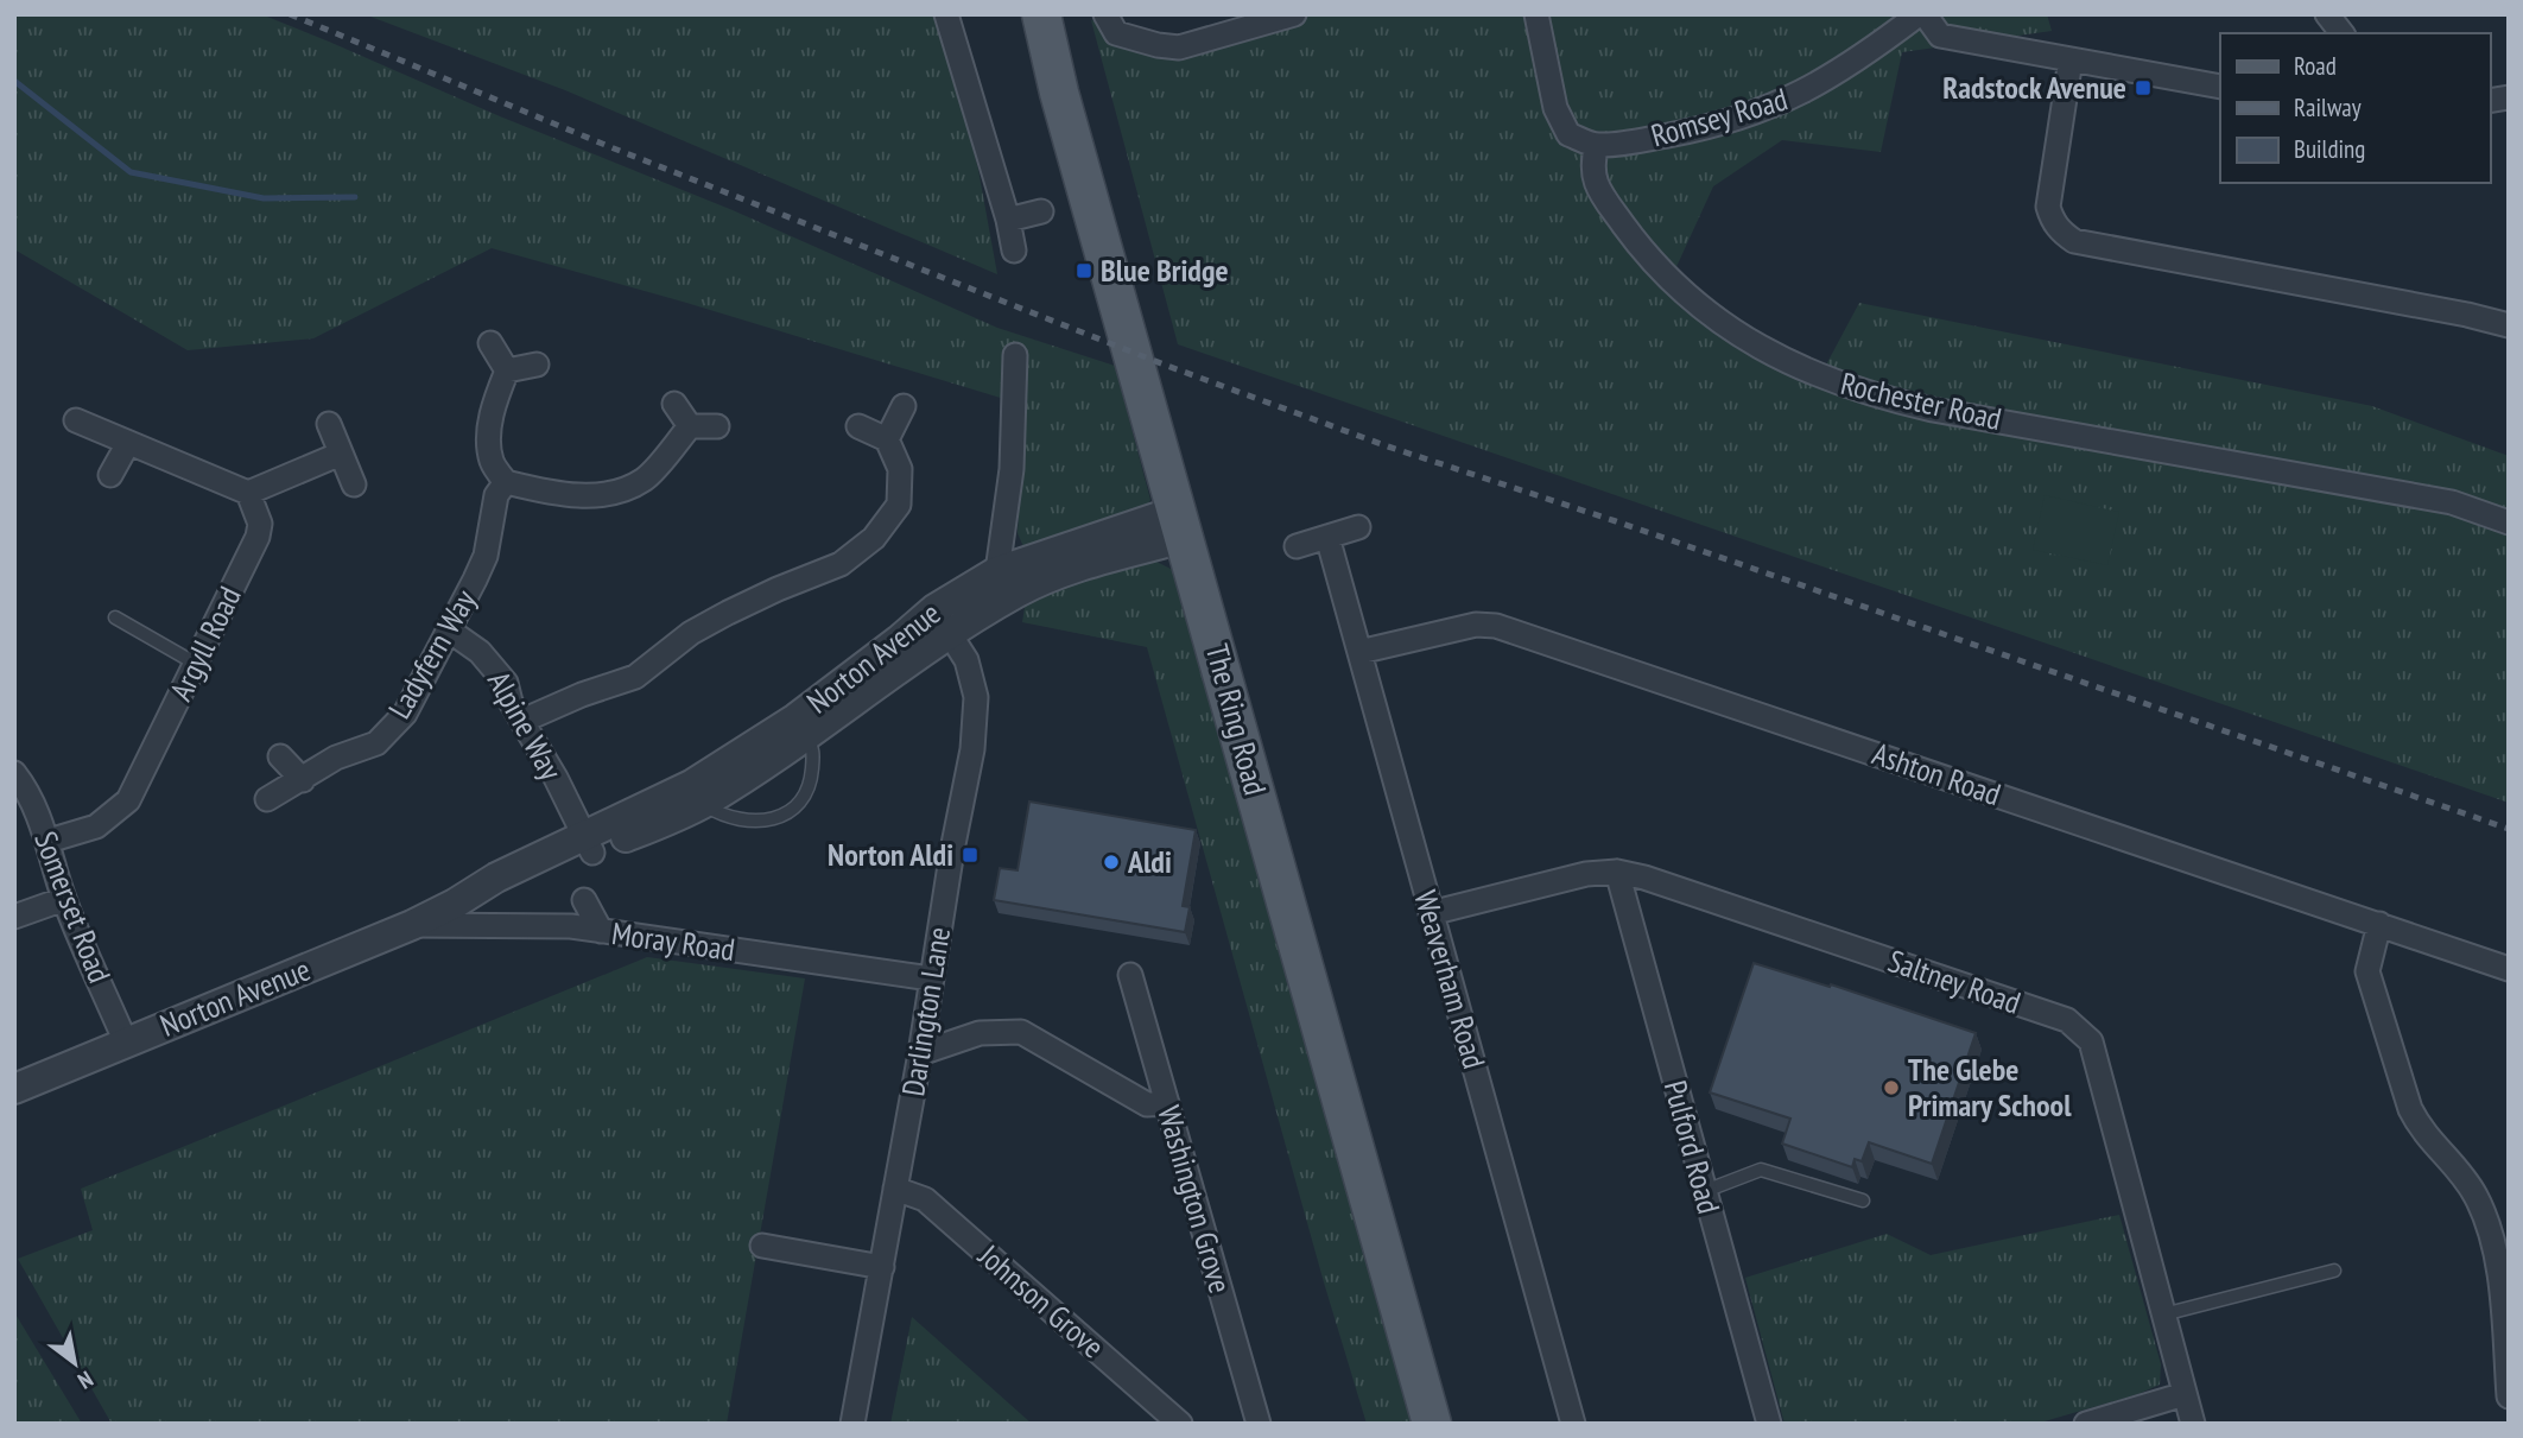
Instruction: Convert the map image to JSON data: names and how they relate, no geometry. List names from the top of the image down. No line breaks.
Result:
{"streets":{"main road":["The Ring Road"],"street":["Romsey Road","Rochester Road","Argyll Road","Ladyfern Way","Norton Avenue","Alpine Way","Ashton Road","Somerset Road","Moray Road","Weaverham Road","Saltney Road","Darlington Lane","Pulford Road","Washington Grove","Johnson Grove"]},"crossings":[["Romsey Road","Rochester Road"],["Argyll Road","Somerset Road"],["Ladyfern Way","Alpine Way"],["Norton Avenue","The Ring Road"],["Norton Avenue","Alpine Way"],["Norton Avenue","Somerset Road"],["Norton Avenue","Moray Road"],["Norton Avenue","Darlington Lane"],["Ashton Road","Weaverham Road"],["Moray Road","Darlington Lane"],["Weaverham Road","Saltney Road"],["Saltney Road","Pulford Road"],["Darlington Lane","Johnson Grove"]],"places":{"transit":["Radstock Avenue","Blue Bridge","Norton Aldi"],"other":["Aldi","The Glebe Primary School"]},"legend":["Road","Railway","Building"],"north":"bottom right"}
